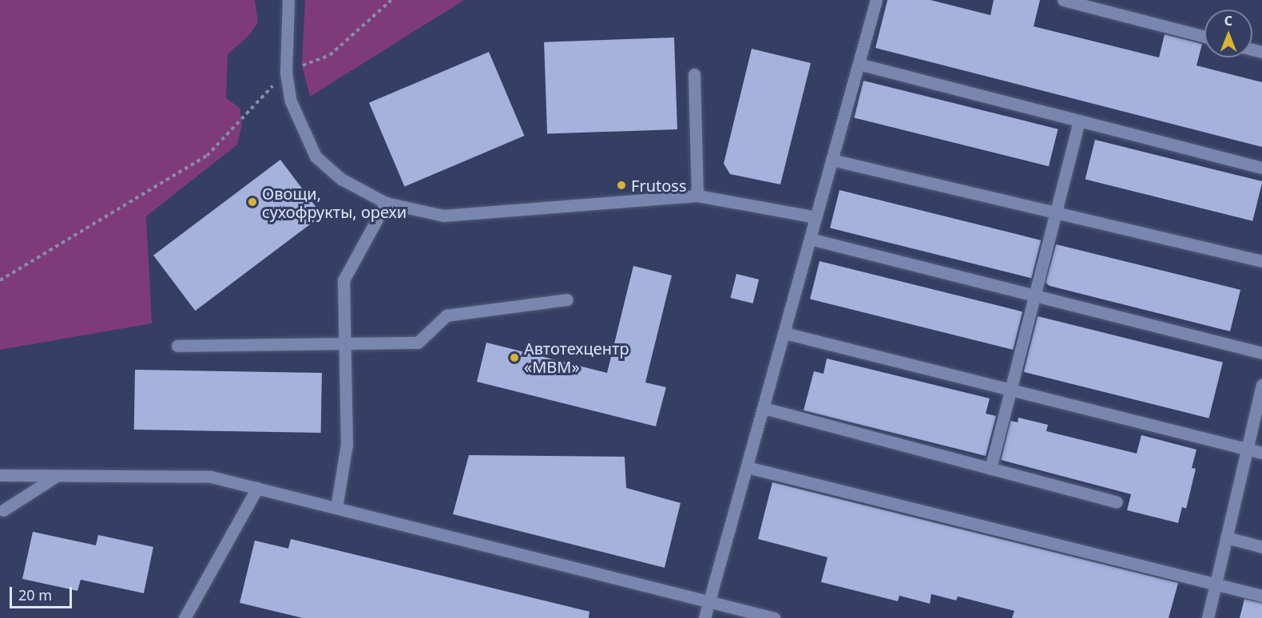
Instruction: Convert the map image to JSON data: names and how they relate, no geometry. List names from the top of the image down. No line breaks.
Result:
{"places":["Frutoss","Овощи, сухофрукты, орехи","Автотехцентр «МВМ»"],"scale_bar":"20 m","north":"top"}
